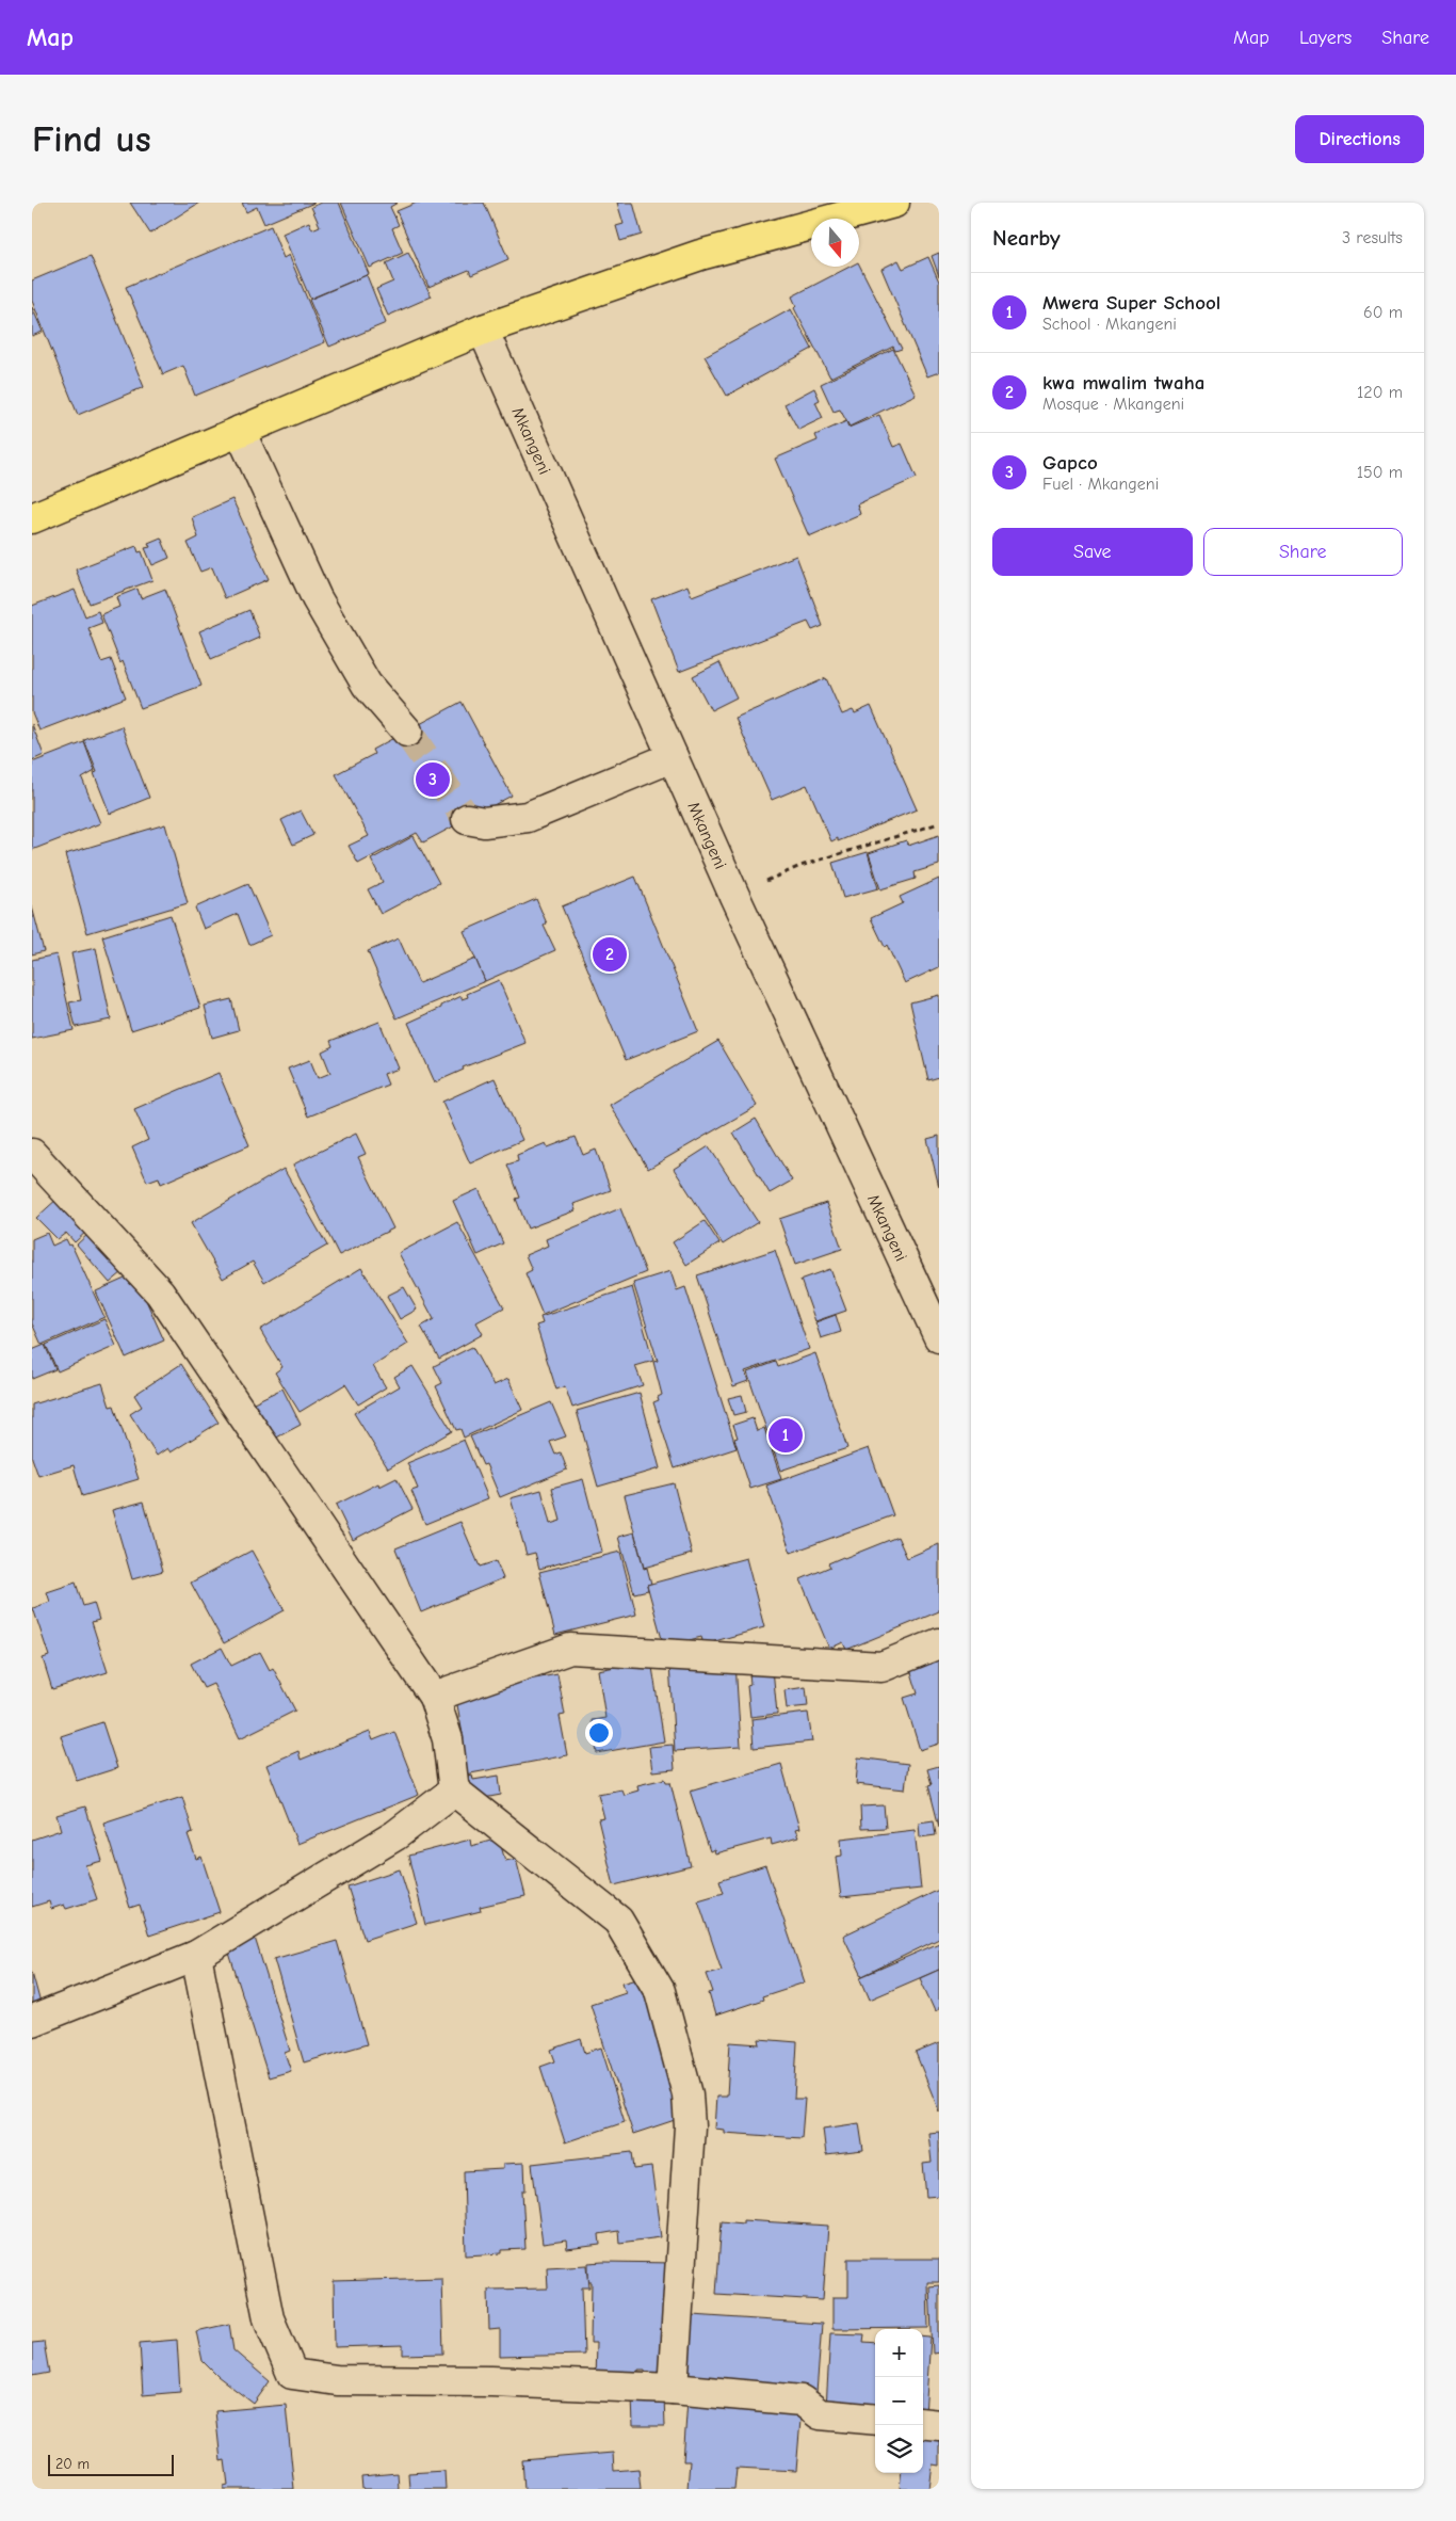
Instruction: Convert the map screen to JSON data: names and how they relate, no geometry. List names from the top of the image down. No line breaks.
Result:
{"streets":{"street":["Mkangeni"]},"scale_bar":"20 m","north":"bottom","page":{"header":"Map","nav":["Map","Layers","Share"],"buttons":["Directions",["Save","Share"]],"title":"Find us","heading":["Nearby","3 results"],"list":[{"mark":"1","name":"Mwera Super School","note":"School · Mkangeni","value":"60 m"},{"mark":"2","name":"kwa mwalim twaha","note":"Mosque · Mkangeni","value":"120 m"},{"mark":"3","name":"Gapco","note":"Fuel · Mkangeni","value":"150 m"}],"pins":["3","2","1"],"map_buttons":["+","−"],"scale":"20 m"}}
